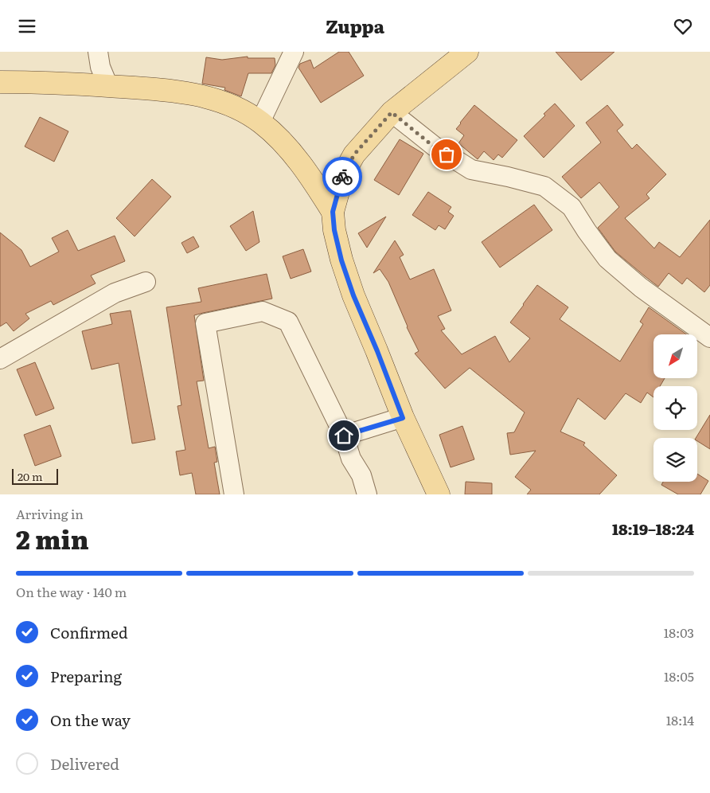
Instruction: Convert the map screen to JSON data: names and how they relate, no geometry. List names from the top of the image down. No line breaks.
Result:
{"scale_bar":"20 m","north":"bottom left","page":{"header":"Zuppa","scale":"20 m","heading":["2 min","Arriving in","18:19–18:24"],"bar":"On the way · 140 m","list":[["Confirmed","18:03"],["Preparing","18:05"],["On the way","18:14"],"Delivered"]}}
